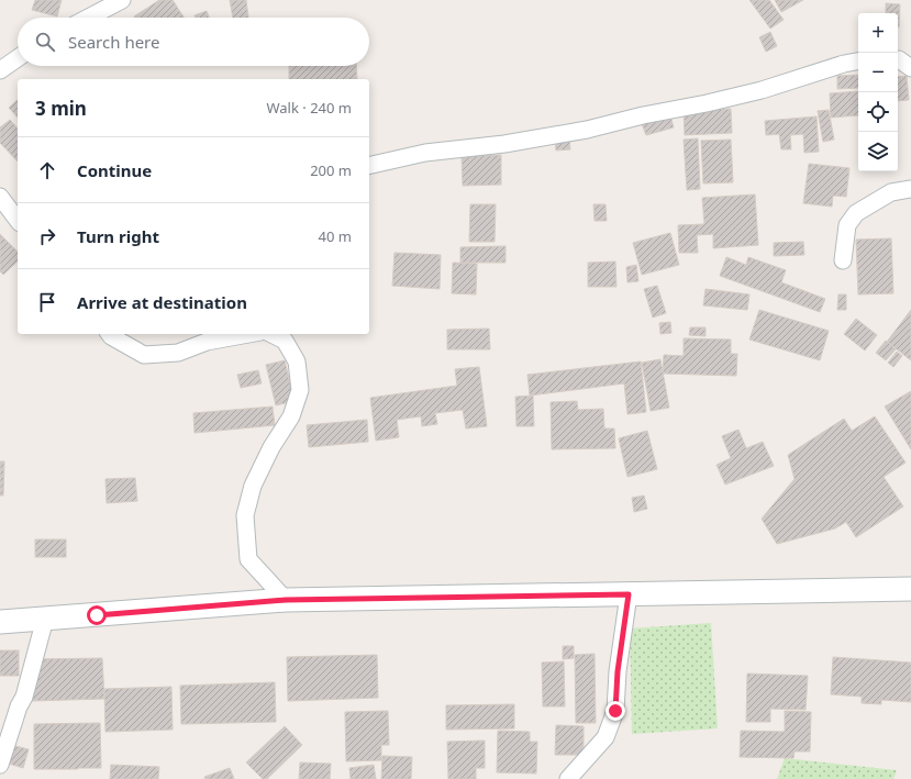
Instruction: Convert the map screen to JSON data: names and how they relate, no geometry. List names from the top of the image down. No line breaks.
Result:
{"page":{"map_buttons":["+","−"],"search":"Search here","heading":["3 min","Walk · 240 m"],"list":[["Continue","200 m"],["Turn right","40 m"],"Arrive at destination"]}}
